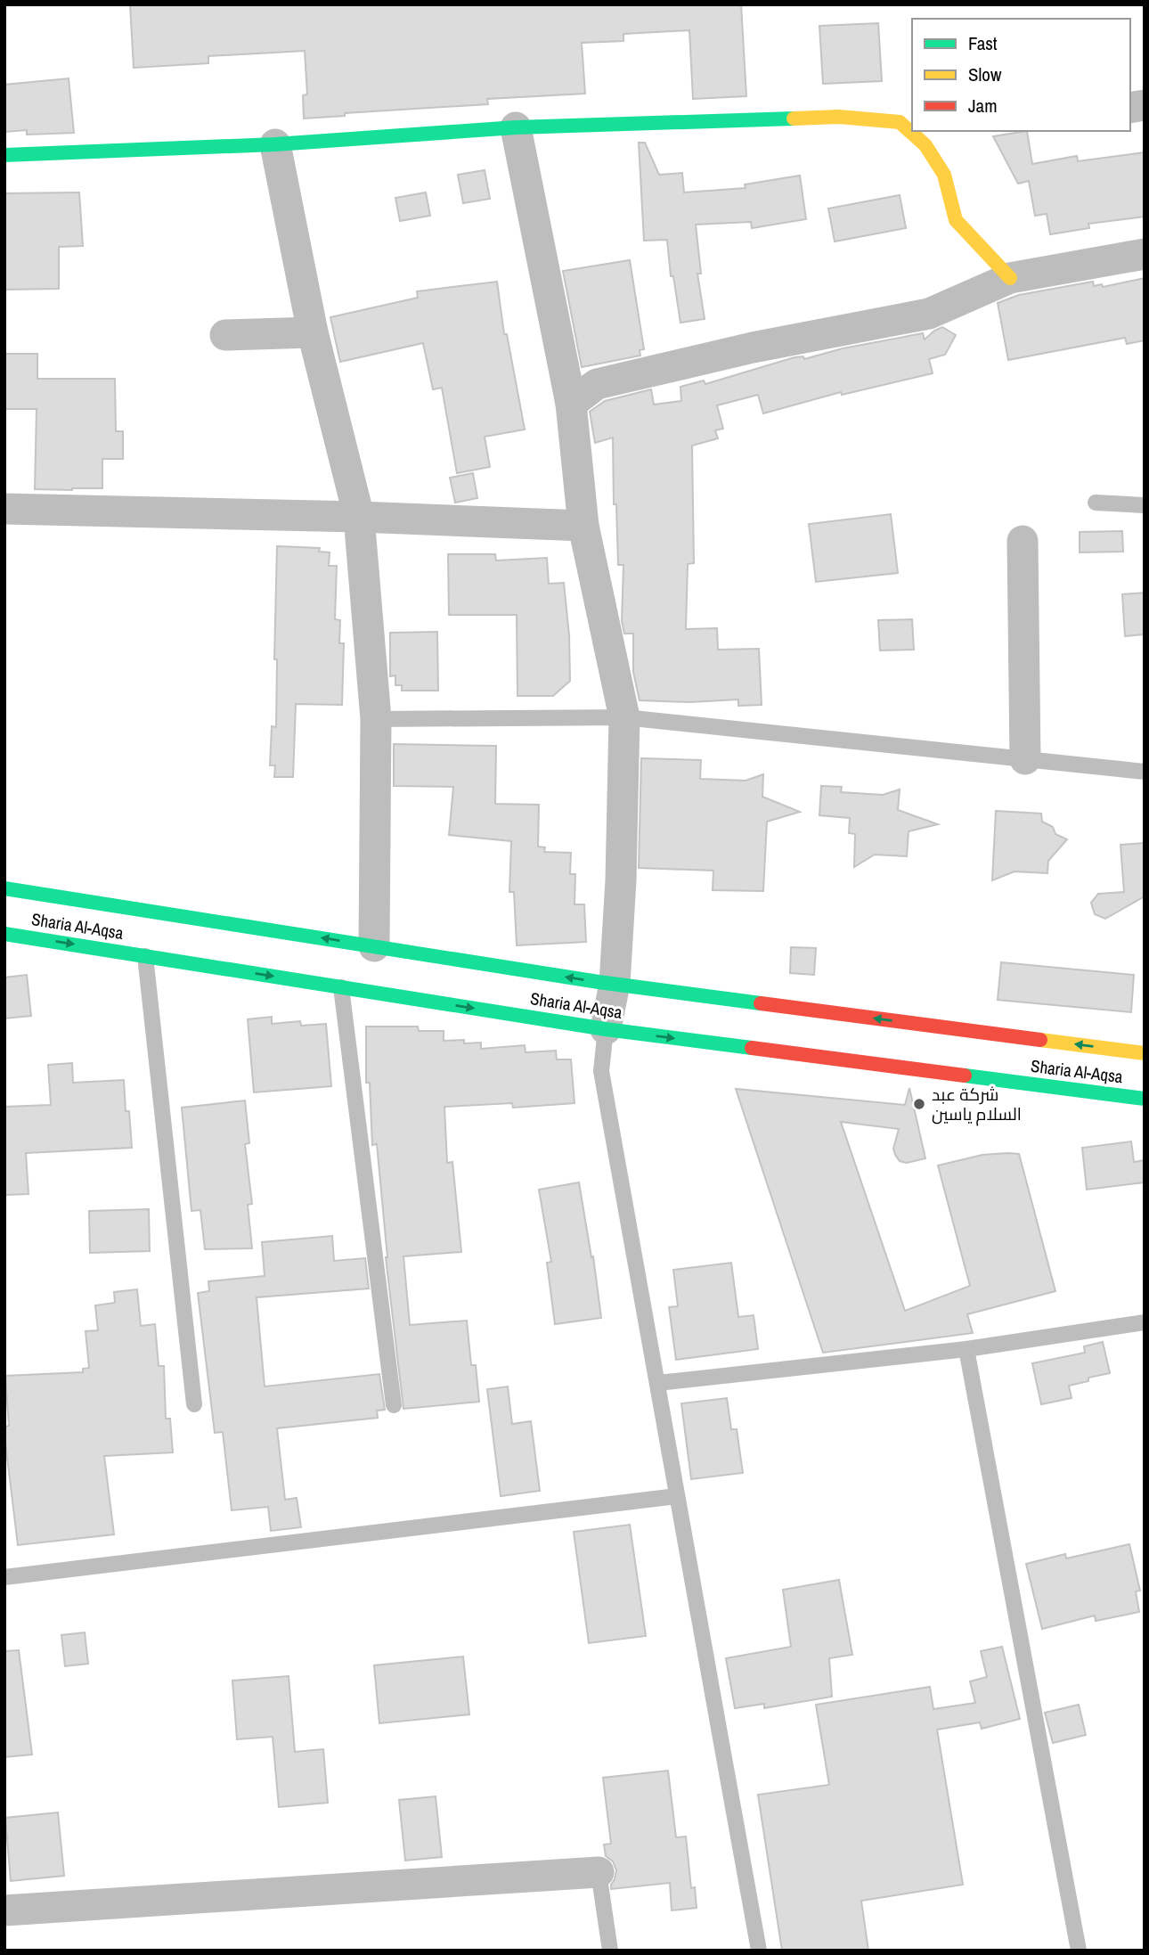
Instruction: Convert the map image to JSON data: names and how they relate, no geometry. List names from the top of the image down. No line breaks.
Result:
{"streets":{"main road":["Sharia Al-Aqsa"]},"places":["شركة عبد السلام ياسين"],"legend":["Fast","Slow","Jam"]}
